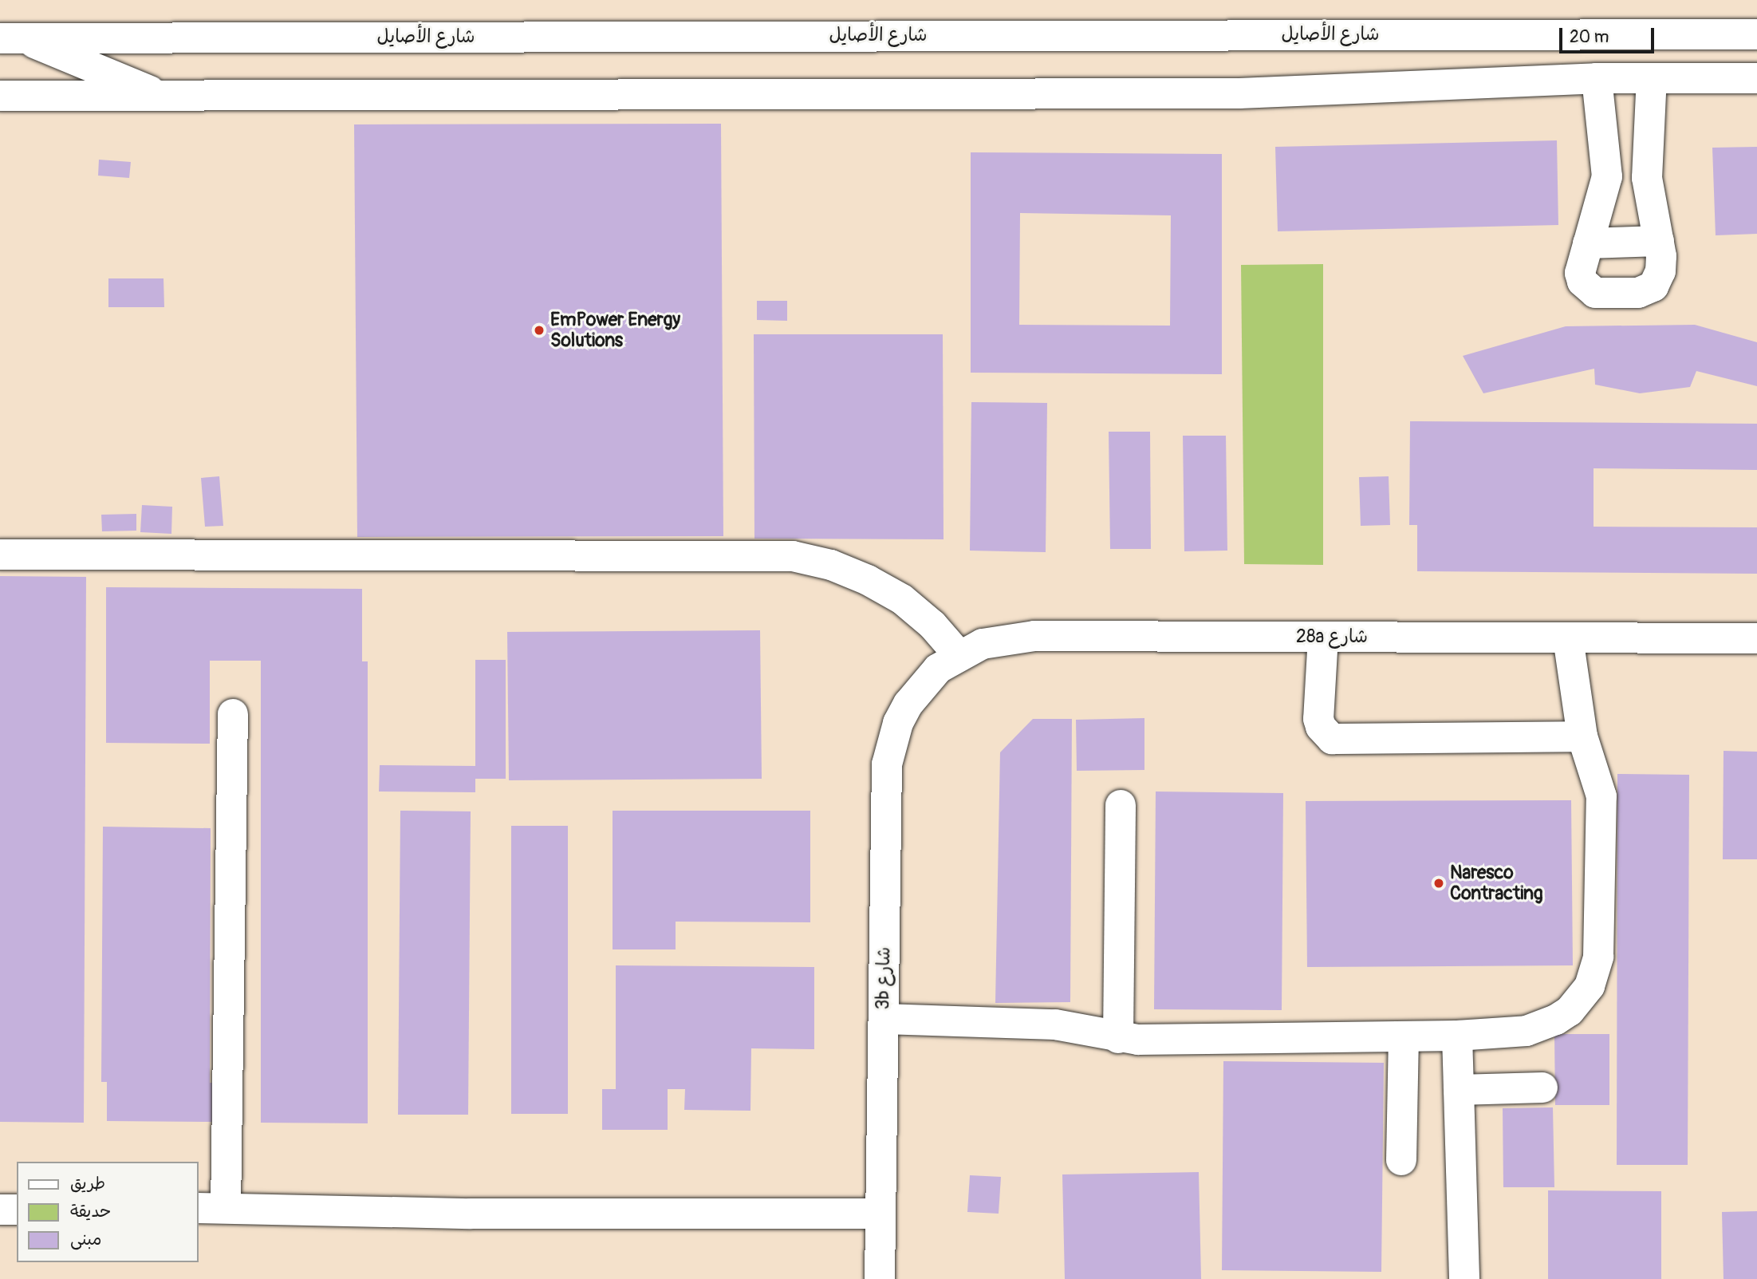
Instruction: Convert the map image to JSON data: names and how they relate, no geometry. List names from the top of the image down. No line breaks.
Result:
{"streets":{"street":["شارع الأصايل","28a شارع","3b شارع"]},"crossings":[["28a شارع","3b شارع"]],"places":["EmPower Energy Solutions","Naresco Contracting"],"legend":["طريق","حديقة","مبنى"],"scale_bar":"20 m"}
